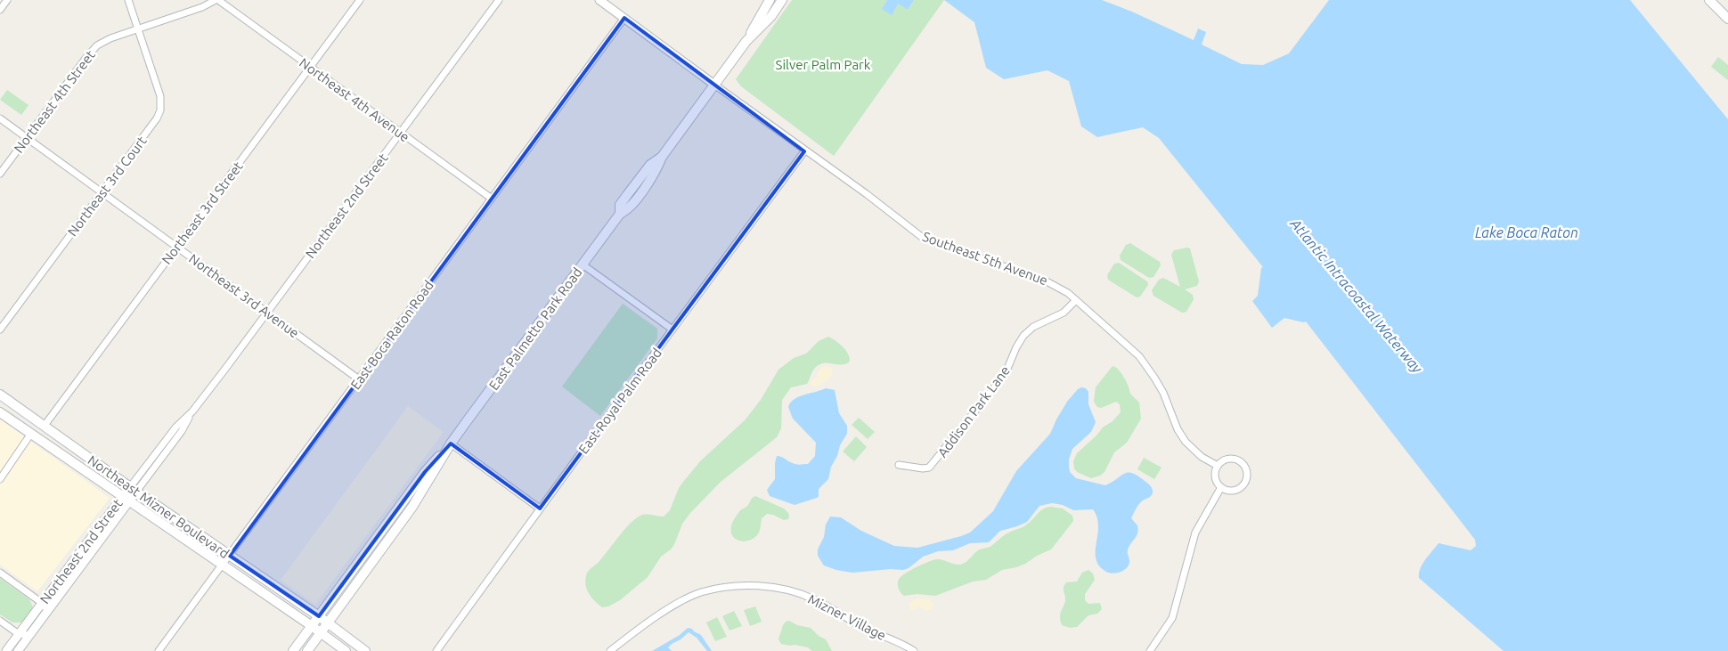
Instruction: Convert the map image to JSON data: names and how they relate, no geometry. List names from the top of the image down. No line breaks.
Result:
{"streets":{"main road":["East Palmetto Park Road","Northeast Mizner Boulevard"],"street":["Northeast 4th Avenue","Northeast 4th Street","Northeast 3rd Court","Northeast 2nd Street","Northeast 3rd Street","Southeast 5th Avenue","Northeast 3rd Avenue","East Boca Raton Road","East Royal Palm Road","Addison Park Lane","Mizner Village"]},"crossings":[["Northeast 4th Avenue","Northeast 4th Street"],["Northeast 4th Avenue","Northeast 2nd Street"],["Northeast 4th Avenue","Northeast 3rd Street"],["Northeast 4th Avenue","East Boca Raton Road"],["Northeast 4th Street","Northeast 3rd Court"],["Northeast 4th Street","Northeast 3rd Avenue"],["Northeast 3rd Court","Northeast 3rd Avenue"],["Northeast 2nd Street","Northeast 3rd Avenue"],["Northeast 2nd Street","Northeast Mizner Boulevard"],["Northeast 3rd Street","Northeast 3rd Avenue"],["Northeast 3rd Street","Northeast Mizner Boulevard"],["Southeast 5th Avenue","East Palmetto Park Road"],["Southeast 5th Avenue","East Royal Palm Road"],["Southeast 5th Avenue","Addison Park Lane"],["Northeast 3rd Avenue","East Boca Raton Road"],["East Palmetto Park Road","Northeast Mizner Boulevard"],["East Boca Raton Road","Northeast Mizner Boulevard"]],"water":["Lake Boca Raton","Atlantic Intracoastal Waterway"],"parks":["Silver Palm Park"]}
